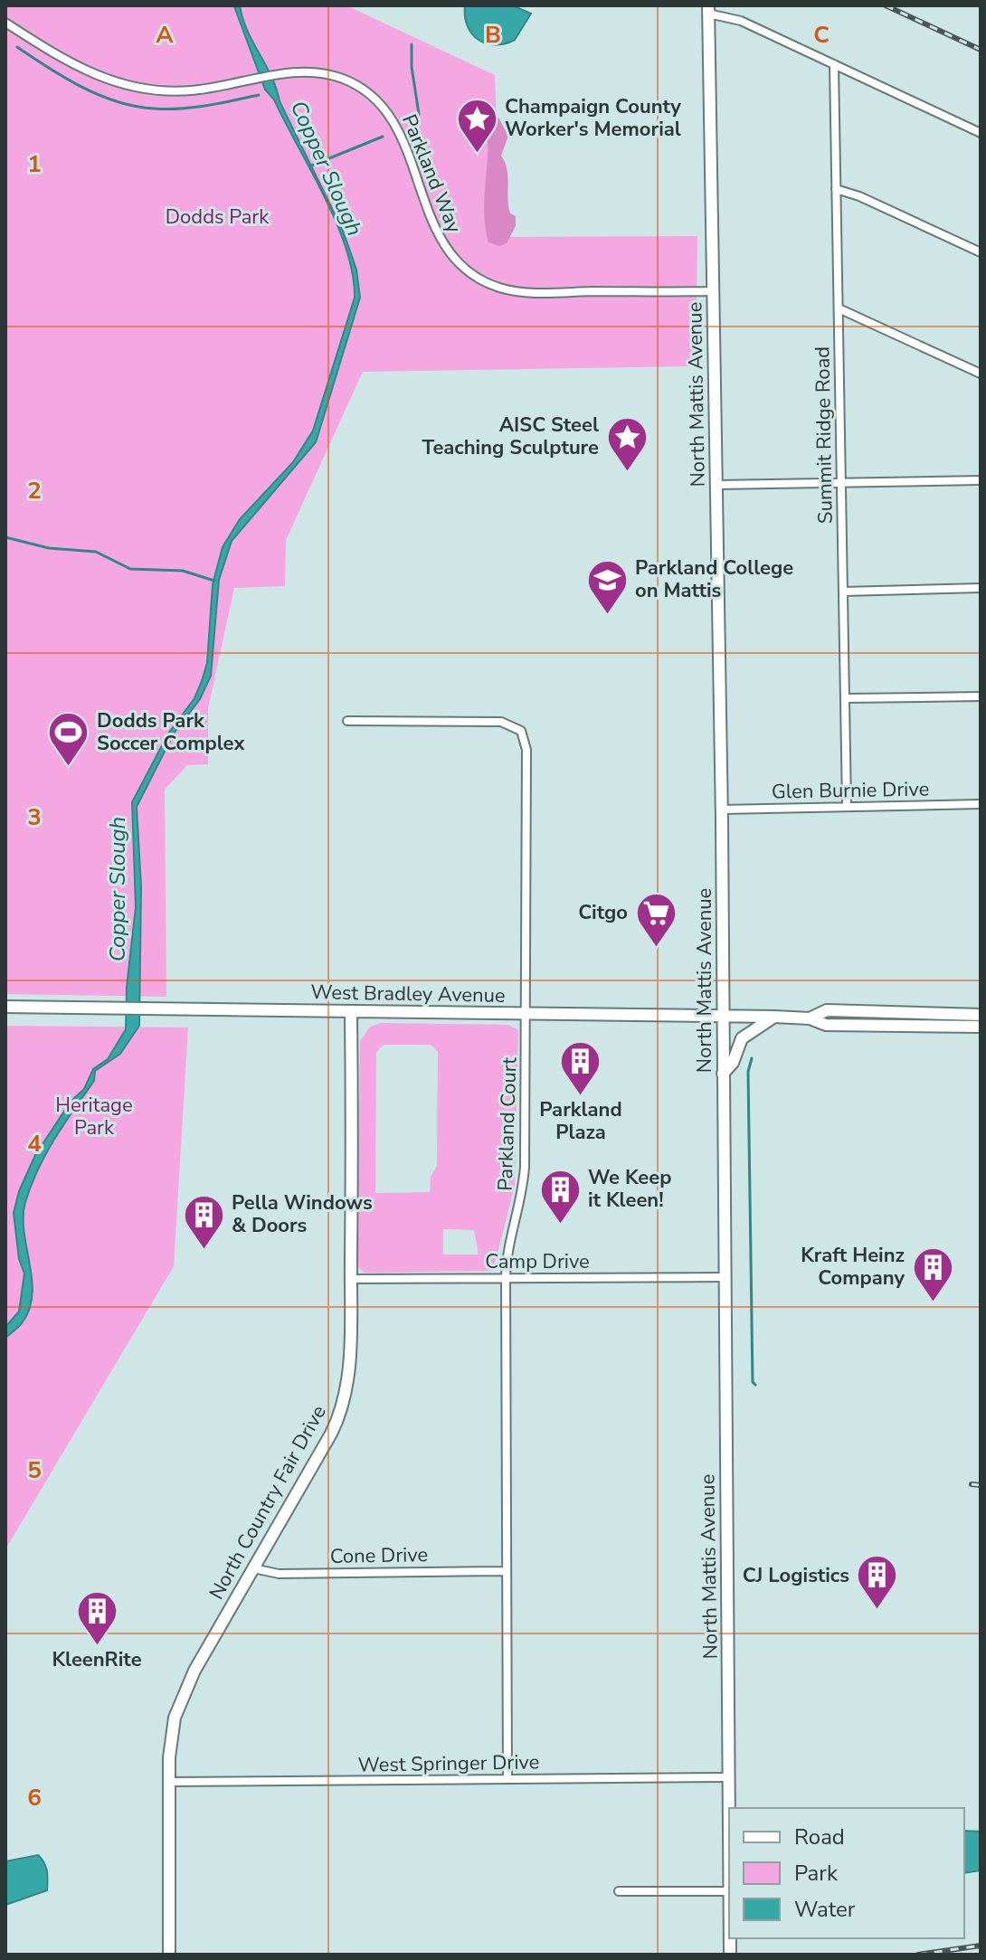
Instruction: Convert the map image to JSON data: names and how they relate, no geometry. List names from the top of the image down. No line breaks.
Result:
{"streets":{"main road":["North Mattis Avenue","West Bradley Avenue","North Country Fair Drive"],"street":["Parkland Way","Summit Ridge Road","Glen Burnie Drive","Parkland Court","Camp Drive","Cone Drive","West Springer Drive"]},"crossings":[["Parkland Way","North Mattis Avenue"],["North Mattis Avenue","Glen Burnie Drive"],["North Mattis Avenue","West Bradley Avenue"],["North Mattis Avenue","Camp Drive"],["North Mattis Avenue","West Springer Drive"],["Summit Ridge Road","Glen Burnie Drive"],["West Bradley Avenue","Parkland Court"],["West Bradley Avenue","North Country Fair Drive"],["Parkland Court","Camp Drive"],["Parkland Court","Cone Drive"],["Parkland Court","West Springer Drive"],["Camp Drive","North Country Fair Drive"],["North Country Fair Drive","Cone Drive"],["North Country Fair Drive","West Springer Drive"]],"water":["Copper Slough"],"parks":["Dodds Park","Heritage Park"],"places":{"place":["Champaign County Worker's Memorial","AISC Steel Teaching Sculpture"],"school or university":["Parkland College on Mattis"],"sports":["Dodds Park Soccer Complex"],"supermarket":["Citgo"],"building":["Parkland Plaza","We Keep it Kleen!","Pella Windows & Doors","Kraft Heinz Company","CJ Logistics","KleenRite"]},"legend":["Road","Park","Water"],"grid":{"columns":["A","B","C"],"rows":["1","2","3","4","5","6"]}}
